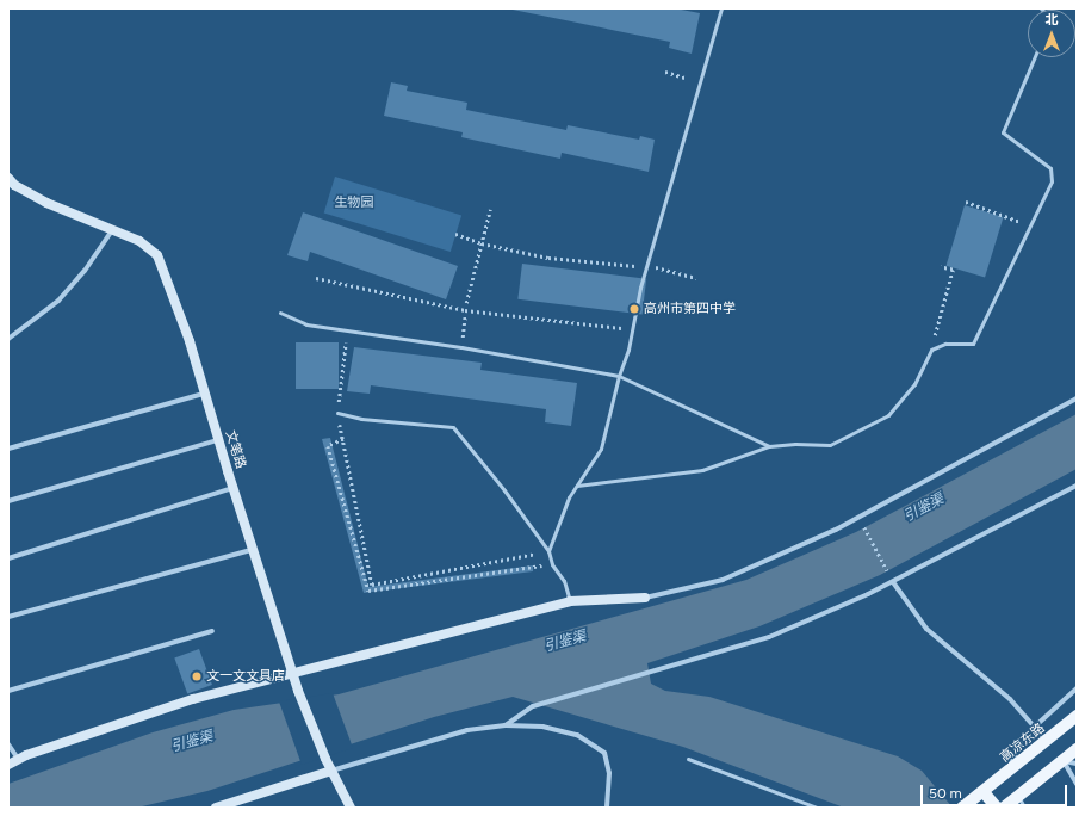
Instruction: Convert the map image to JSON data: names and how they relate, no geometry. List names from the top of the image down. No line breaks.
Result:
{"streets":{"main road":["高凉东路"],"street":["文笔路"]},"water":["引鉴渠"],"parks":["生物园"],"places":["高州市第四中学","文一文文具店"],"scale_bar":"50 m","north":"top"}
